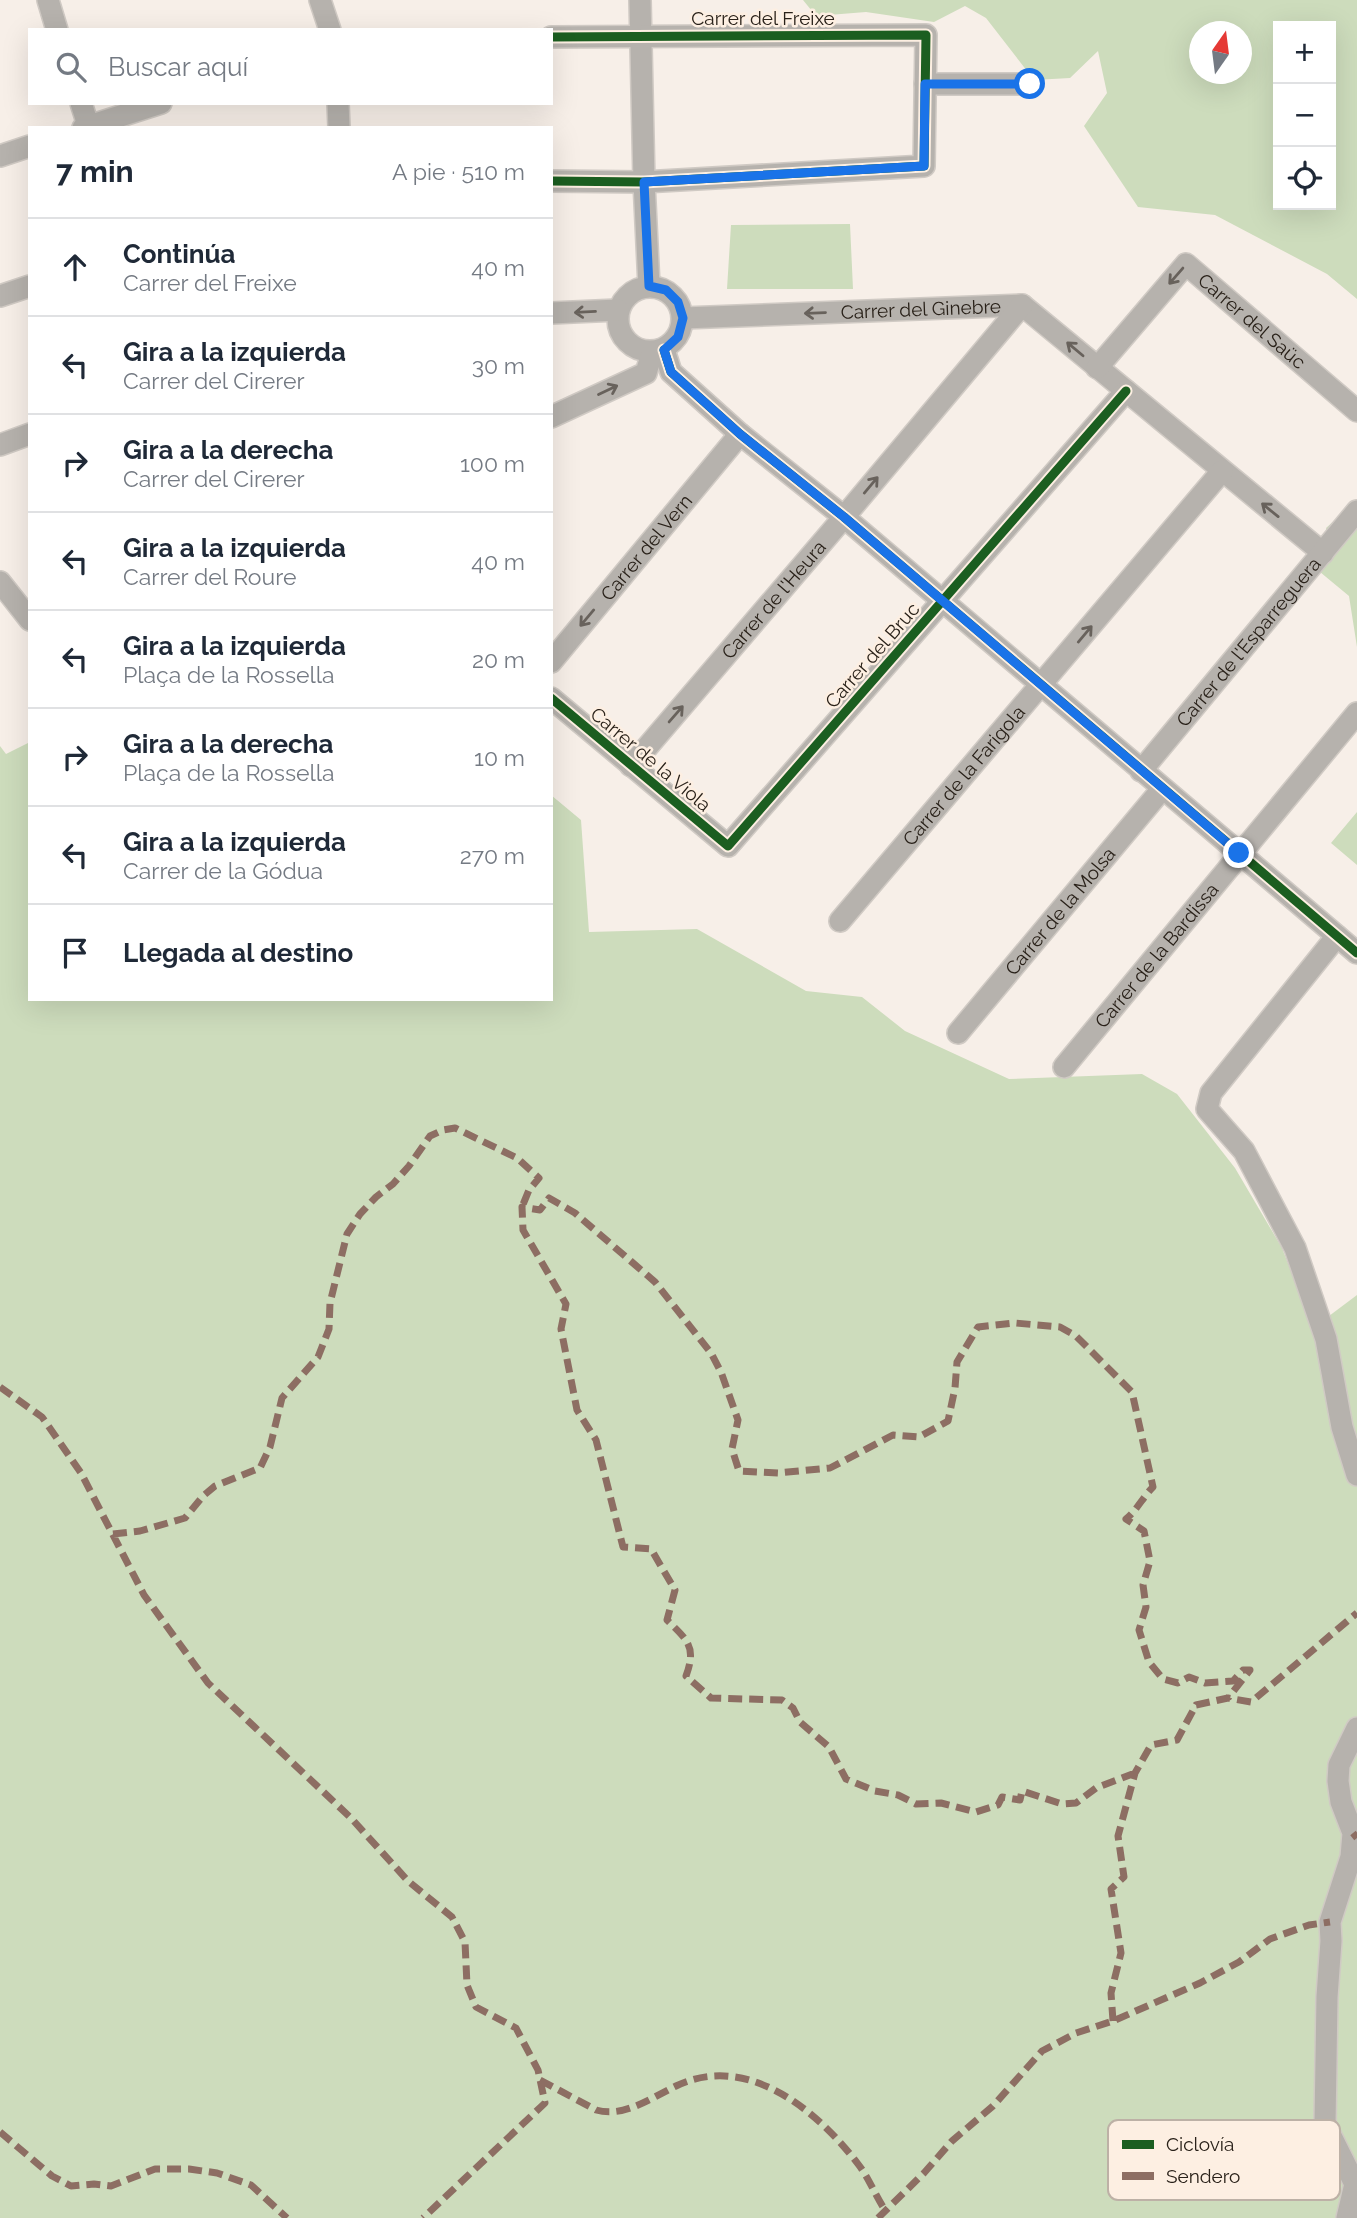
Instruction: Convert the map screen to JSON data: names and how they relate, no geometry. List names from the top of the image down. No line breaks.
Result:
{"streets":{"street":["Carrer del Freixe","Carrer del Ginebre","Carrer del Saüc","Carrer del Vern","Carrer de l'Heura","Carrer de l'Esparreguera","Carrer del Bruc","Carrer de la Viola","Carrer de la Farigola","Carrer de la Molsa","Carrer de la Bardissa"]},"crossings":[["Carrer del Ginebre","Carrer del Saüc"],["Carrer del Ginebre","Carrer de l'Heura"],["Carrer del Ginebre","Carrer de l'Esparreguera"],["Carrer del Ginebre","Carrer del Bruc"],["Carrer del Ginebre","Carrer de la Farigola"],["Carrer de l'Heura","Carrer de la Viola"],["Carrer del Bruc","Carrer de la Viola"]],"one_way":["Carrer del Ginebre","Carrer de l'Heura","Carrer de la Farigola"],"legend":["Ciclovía","Sendero"],"north":"top","page":{"map_buttons":["+","−"],"search":"Buscar aquí","heading":["7 min","A pie · 510 m"],"list":[["Continúa","Carrer del Freixe","40 m"],["Gira a la izquierda","Carrer del Cirerer","30 m"],["Gira a la derecha","Carrer del Cirerer","100 m"],["Gira a la izquierda","Carrer del Roure","40 m"],["Gira a la izquierda","Plaça de la Rossella","20 m"],["Gira a la derecha","Plaça de la Rossella","10 m"],["Gira a la izquierda","Carrer de la Gódua","270 m"],"Llegada al destino"]}}
